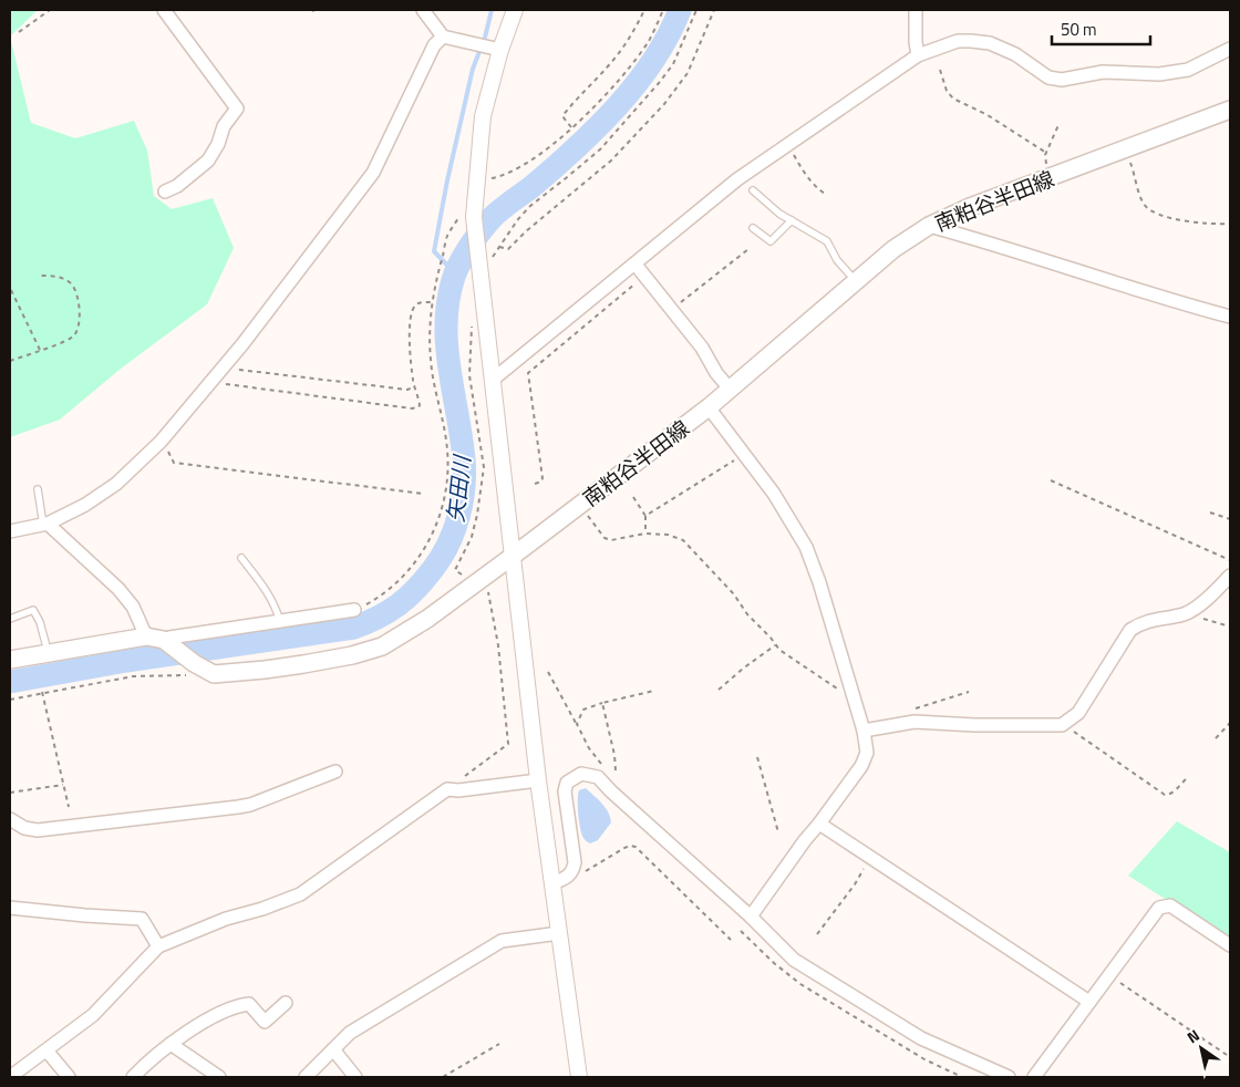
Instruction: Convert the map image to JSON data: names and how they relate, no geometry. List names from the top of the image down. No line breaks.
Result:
{"streets":{"main road":["南粕谷半田線"]},"water":["矢田川"],"scale_bar":"50 m","north":"top left"}
